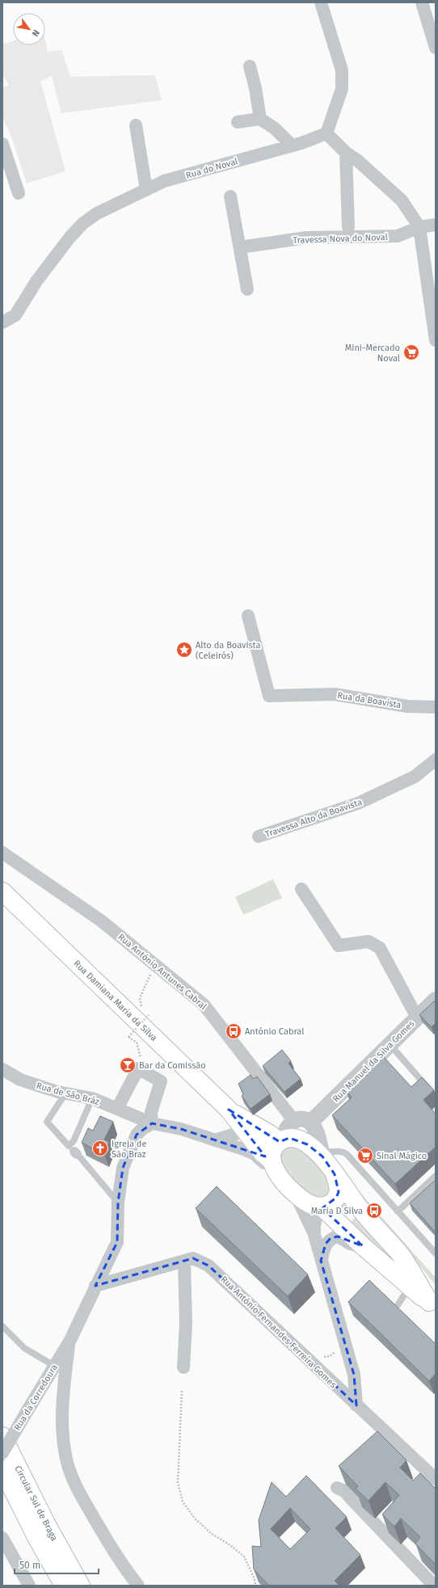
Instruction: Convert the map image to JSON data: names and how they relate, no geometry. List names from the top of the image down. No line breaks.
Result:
{"streets":{"main road":["Rua Damiana Maria da Silva","Circular Sul de Braga"],"street":["Rua do Noval","Travessa Nova do Noval","Rua da Boavista","Travessa Alto da Boavista","Rua António Antunes Cabral","Rua Manuel da Silva Gomes","Rua de São Bráz","Rua António Fernandes Ferreira Gomes","Rua da Corredoura"]},"crossings":[["Rua António Antunes Cabral","Rua Damiana Maria da Silva"],["Rua Damiana Maria da Silva","Rua de São Bráz"]],"places":{"supermarket":["Mini-Mercado Noval","Sinal Mágico"],"place":["Alto da Boavista (Celeirós)"],"bus stop":["António Cabral","Maria D Silva"],"bar":["Bar da Comissão"],"church":["Igreja de São Braz"]},"scale_bar":"50 m","north":"bottom right"}
